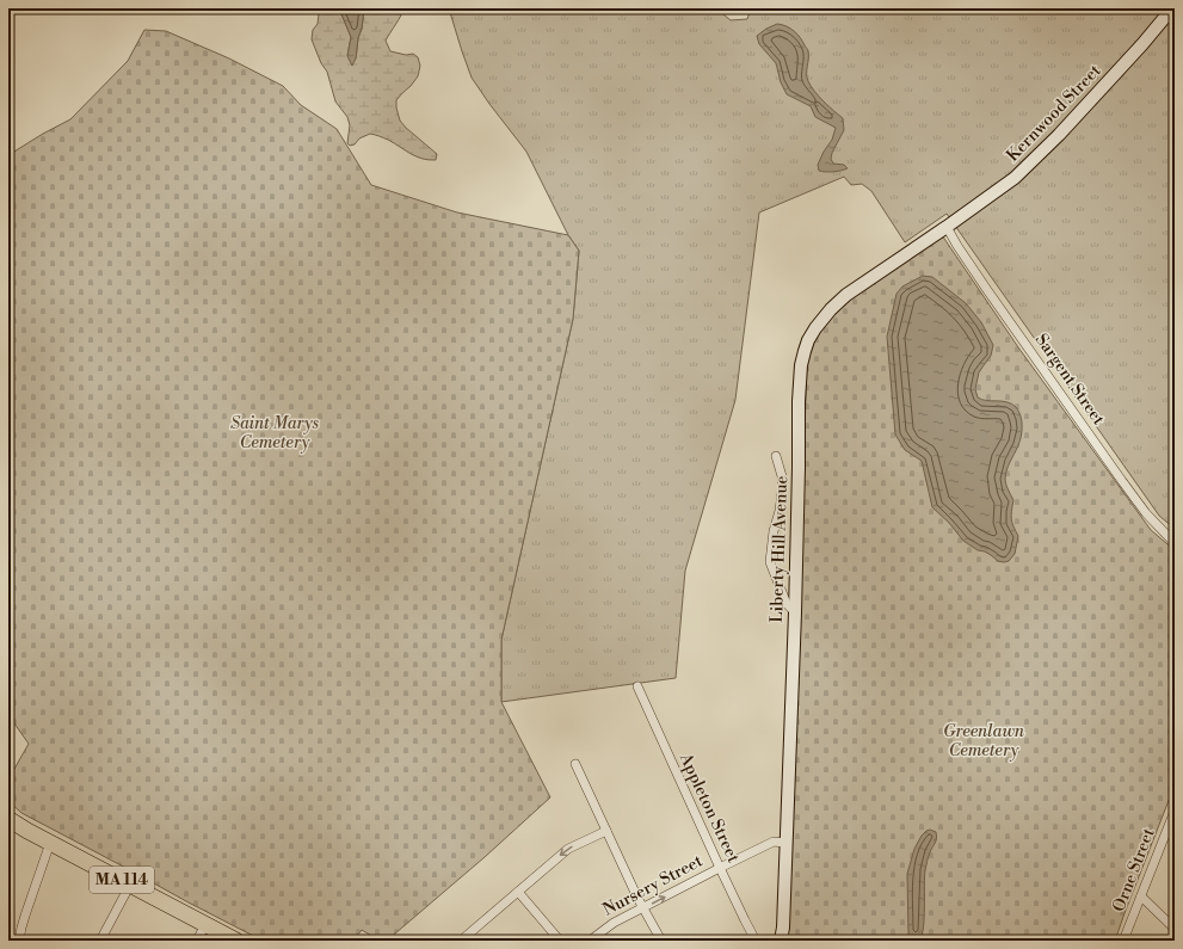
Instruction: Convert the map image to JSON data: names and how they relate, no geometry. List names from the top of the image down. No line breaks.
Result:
{"streets":{"highway":["MA 114"],"main road":["Kernwood Street","Liberty Hill Avenue"],"street":["Sargent Street","Appleton Street","Orne Street","Nursery Street"]},"crossings":[["Kernwood Street","Sargent Street"],["Kernwood Street","Liberty Hill Avenue"],["Sargent Street","Liberty Hill Avenue"],["Liberty Hill Avenue","Nursery Street"],["Appleton Street","Nursery Street"]],"one_way":["Nursery Street"],"parks":["Saint Marys Cemetery","Greenlawn Cemetery"]}
